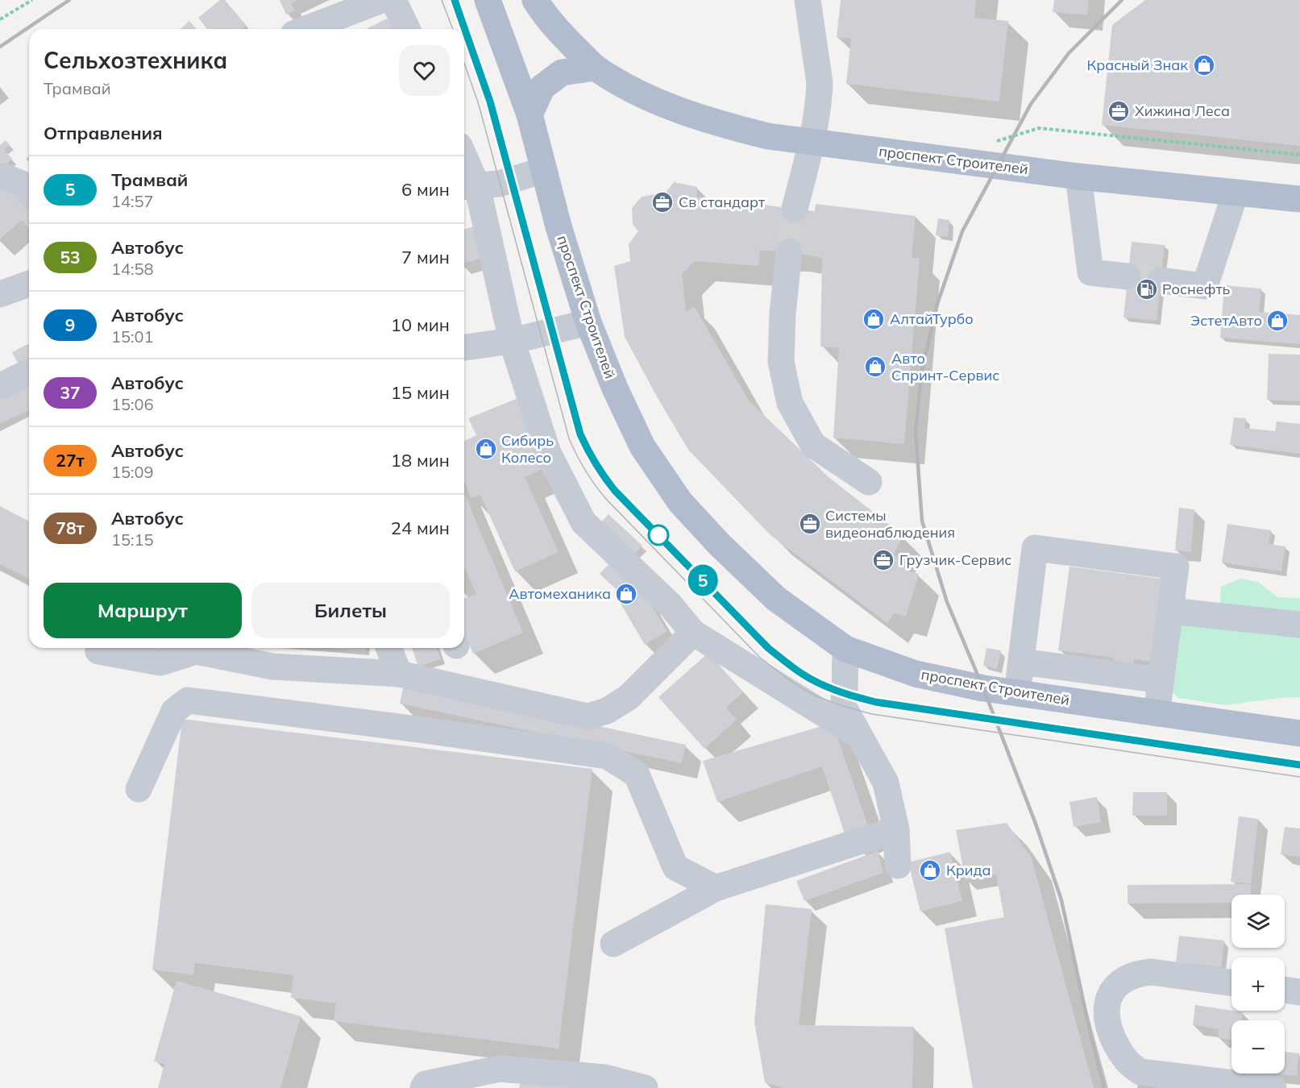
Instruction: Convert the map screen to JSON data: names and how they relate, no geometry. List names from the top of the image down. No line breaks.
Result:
{"streets":{"main road":["проспект Строителей"]},"places":{"shop":["Красный Знак","АлтайТурбо","ЭстетАвто","Авто Спринт-Сервис","Сибирь Колесо","Автомеханика","Крида"],"office":["Хижина Леса","Св стандарт","Системы видеонаблюдения","Грузчик-Сервис"],"fuel station":["Роснефть"]},"lines":["tram line 5"],"page":{"on_map":"5","heading":[["Сельхозтехника","Трамвай"],"Отправления"],"list":[{"mark":"5","name":"Трамвай","note":"14:57","value":"6 мин"},{"mark":"53","name":"Автобус","note":"14:58","value":"7 мин"},{"mark":"9","name":"Автобус","note":"15:01","value":"10 мин"},{"mark":"37","name":"Автобус","note":"15:06","value":"15 мин"},{"mark":"27т","name":"Автобус","note":"15:09","value":"18 мин"},{"mark":"78т","name":"Автобус","note":"15:15","value":"24 мин"}],"buttons":["Маршрут","Билеты"],"map_buttons":["+","−"]}}
